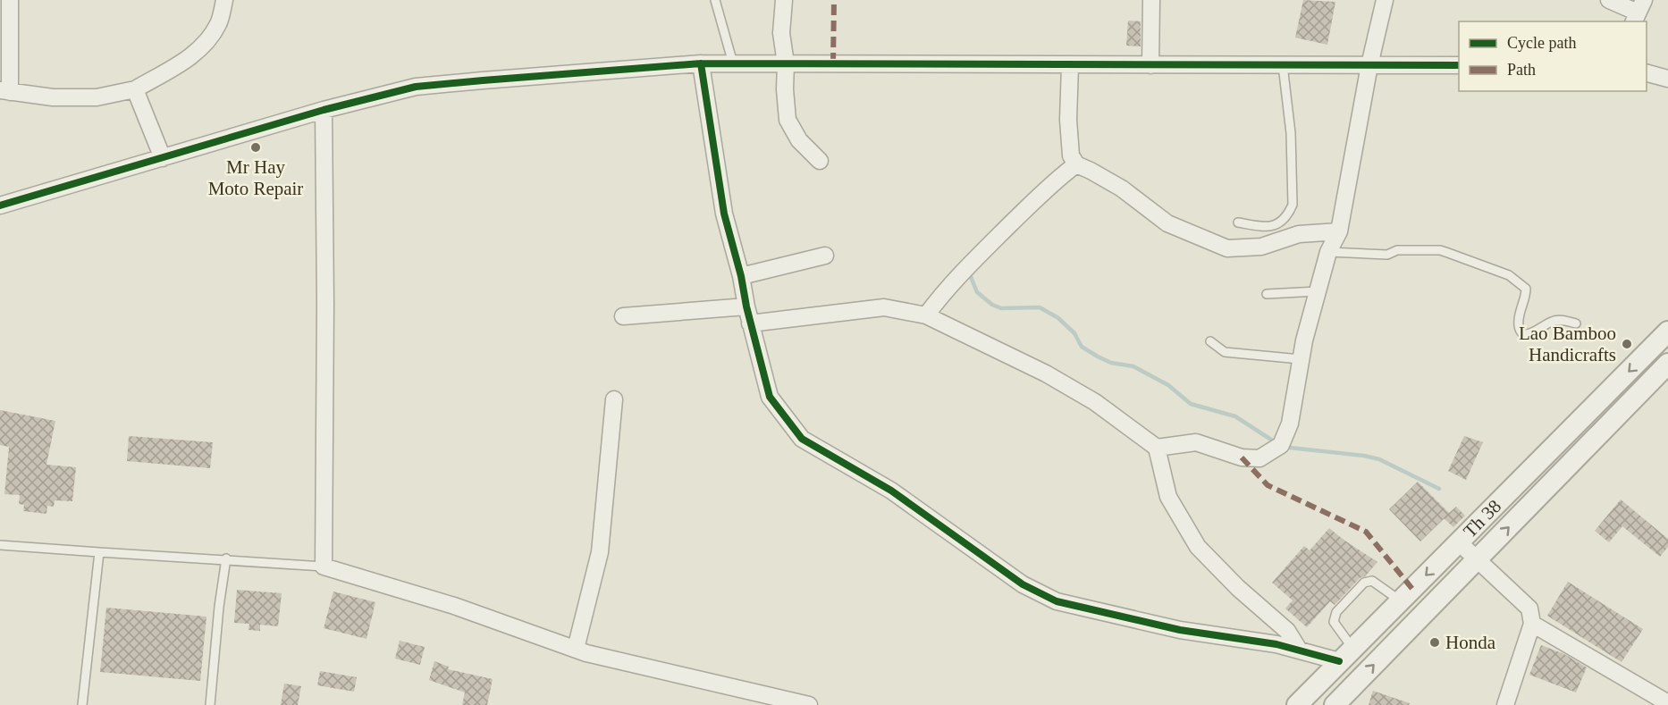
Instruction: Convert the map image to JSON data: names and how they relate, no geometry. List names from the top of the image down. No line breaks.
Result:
{"streets":{"street":["Th 38"]},"places":["Mr Hay Moto Repair","Lao Bamboo Handicrafts","Honda"],"legend":["Cycle path","Path"]}
